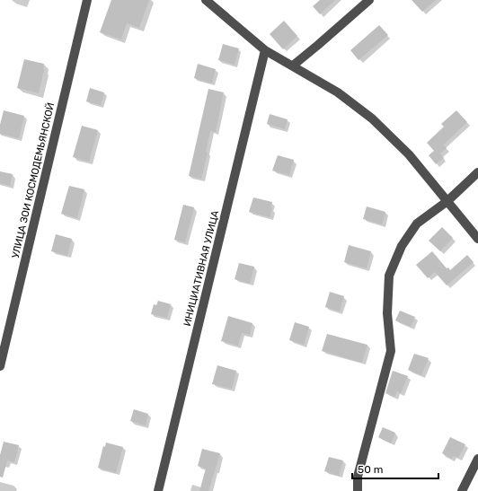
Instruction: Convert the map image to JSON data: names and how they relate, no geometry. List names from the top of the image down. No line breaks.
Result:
{"streets":{"street":["УЛИЦА ЗОИ КОСМОДЕМЬЯНСКОЙ","ИНИЦИАТИВНАЯ УЛИЦА"]},"scale_bar":"50 m"}
